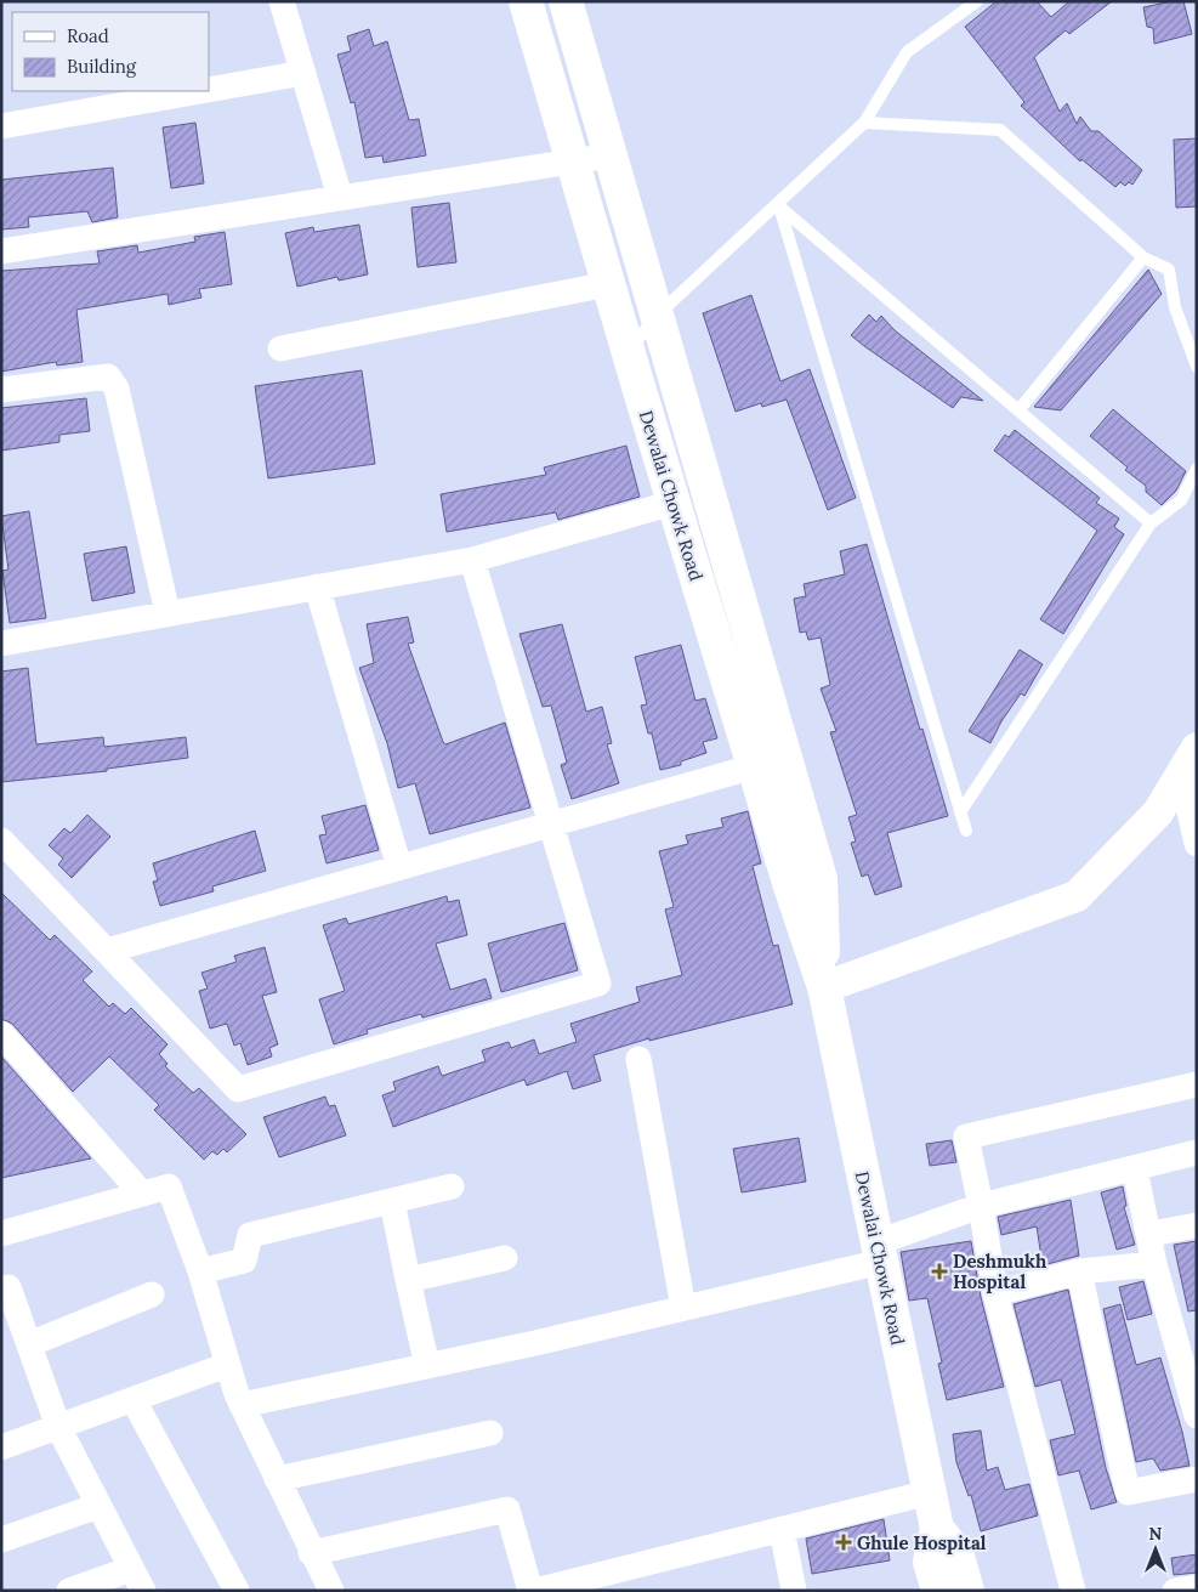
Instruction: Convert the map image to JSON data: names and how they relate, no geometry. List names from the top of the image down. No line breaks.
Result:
{"streets":{"main road":["Dewalai Chowk Road"]},"places":{"health":["Deshmukh Hospital","Ghule Hospital"]},"legend":["Road","Building"],"north":"top"}
